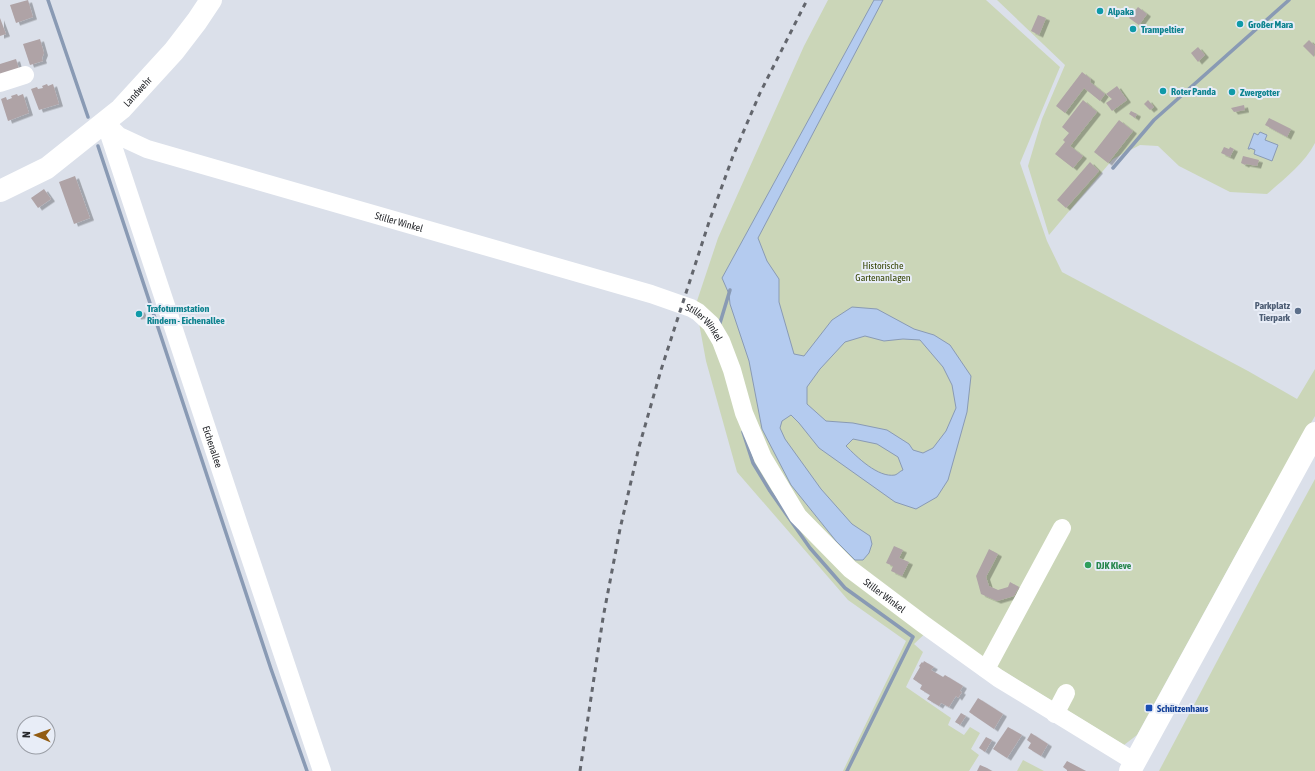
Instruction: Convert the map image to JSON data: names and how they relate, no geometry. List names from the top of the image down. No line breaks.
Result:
{"streets":{"main road":["Landwehr"],"street":["Stiller Winkel","Eichenallee"]},"crossings":[["Landwehr","Stiller Winkel"],["Landwehr","Eichenallee"],["Stiller Winkel","Eichenallee"]],"parks":["Historische Gartenanlagen"],"places":{"other":["Alpaka","Großer Mara","Trampeltier","Roter Panda","Zwergotter","Parkplatz Tierpark","Trafoturmstation Rindern - Eichenallee","DJK Kleve"],"transit":["Schützenhaus"]},"north":"left"}
